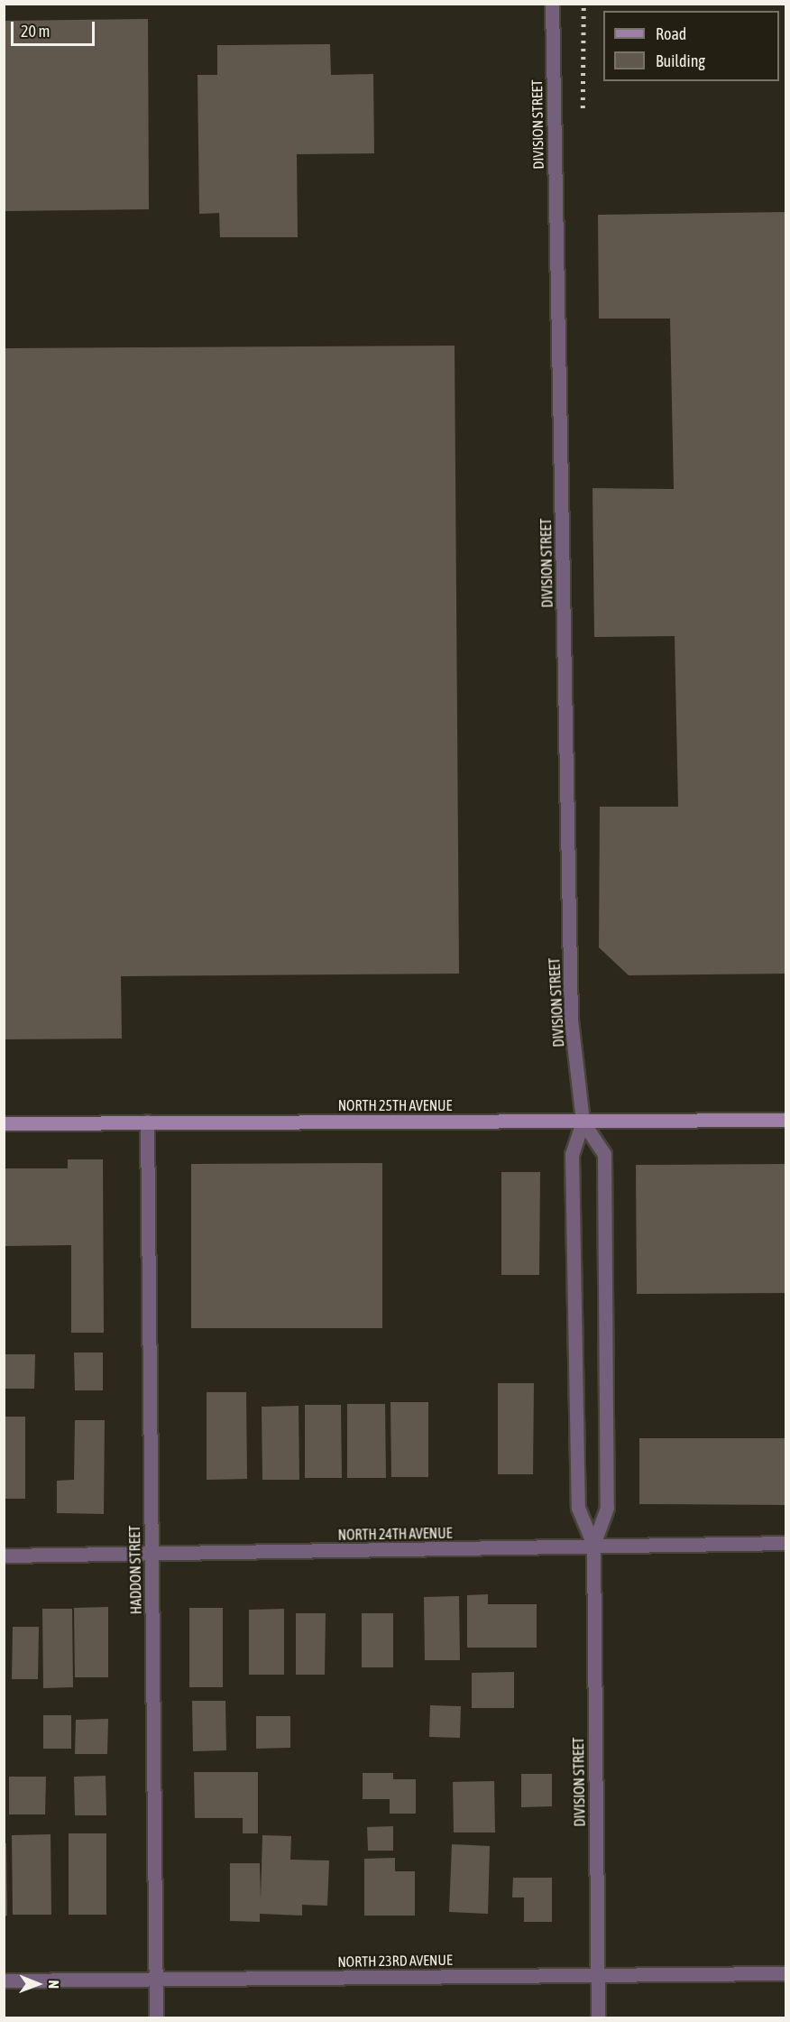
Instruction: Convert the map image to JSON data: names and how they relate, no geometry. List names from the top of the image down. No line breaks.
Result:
{"streets":{"main road":["NORTH 25TH AVENUE"],"street":["DIVISION STREET","NORTH 24TH AVENUE","HADDON STREET","NORTH 23RD AVENUE"]},"crossings":[["DIVISION STREET","NORTH 25TH AVENUE"],["DIVISION STREET","NORTH 24TH AVENUE"],["DIVISION STREET","NORTH 23RD AVENUE"],["NORTH 25TH AVENUE","HADDON STREET"],["NORTH 24TH AVENUE","HADDON STREET"],["HADDON STREET","NORTH 23RD AVENUE"]],"legend":["Road","Building"],"scale_bar":"20 m","north":"right"}
